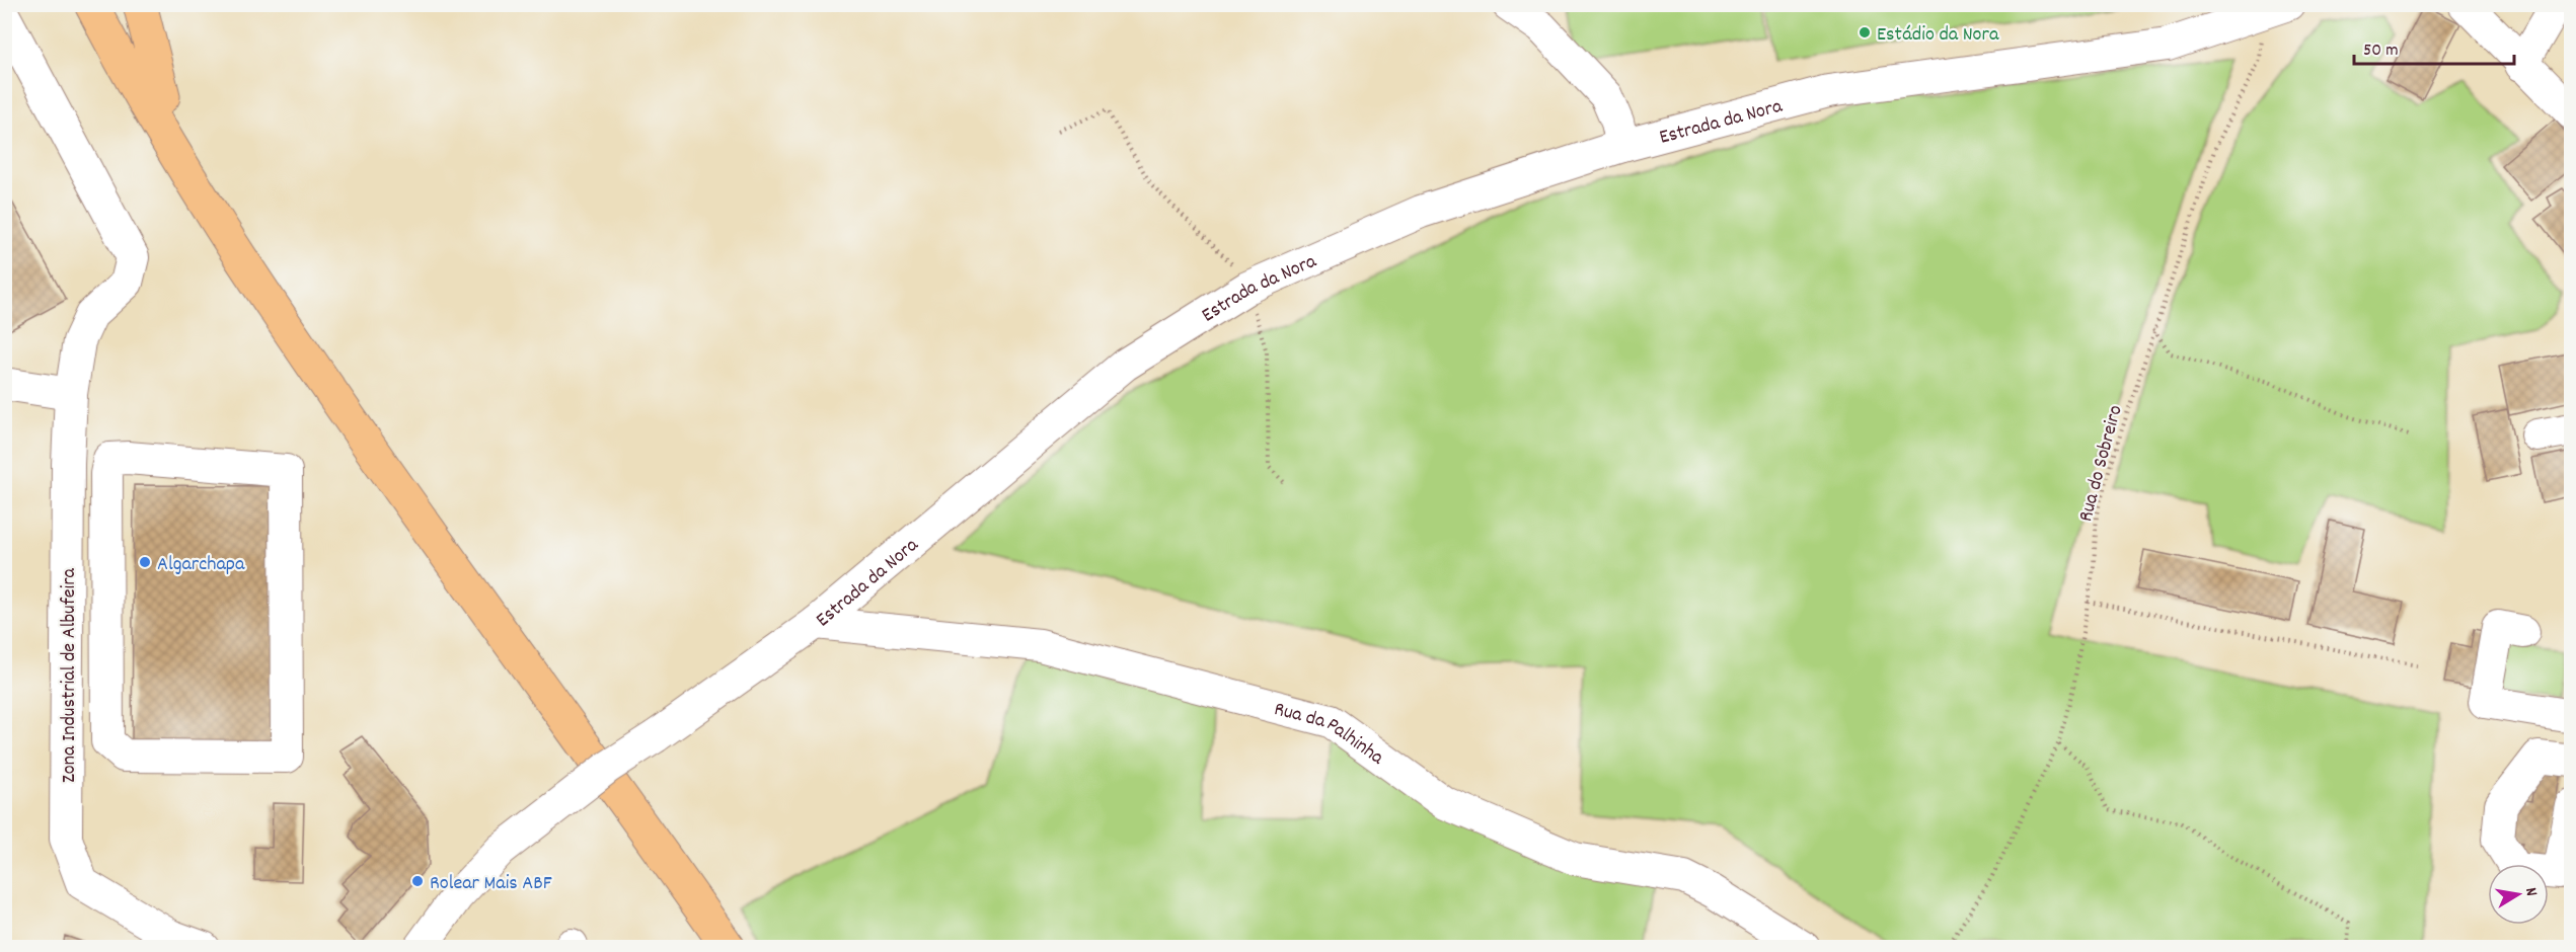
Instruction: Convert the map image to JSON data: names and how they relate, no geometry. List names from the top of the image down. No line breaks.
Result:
{"streets":{"street":["Estrada da Nora","Zona Industrial de Albufeira","Rua da Palhinha"],"path":["Rua do Sobreiro"]},"crossings":[["Estrada da Nora","Rua do Sobreiro"],["Estrada da Nora","Rua da Palhinha"]],"places":["Estádio da Nora","Algarchapa","Rolear Mais ABF"],"scale_bar":"50 m","north":"right"}
